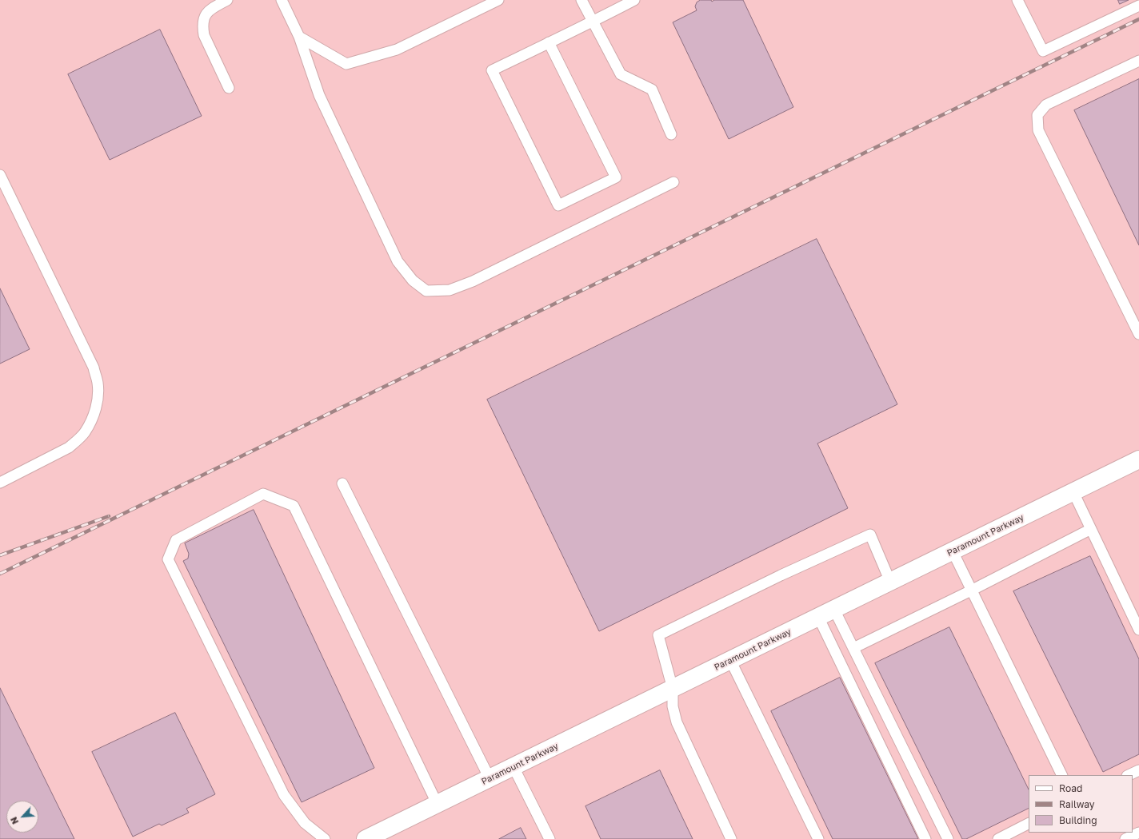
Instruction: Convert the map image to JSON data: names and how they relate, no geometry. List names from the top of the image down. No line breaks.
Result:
{"streets":{"street":["Paramount Parkway"]},"legend":["Road","Railway","Building"],"north":"bottom left"}
